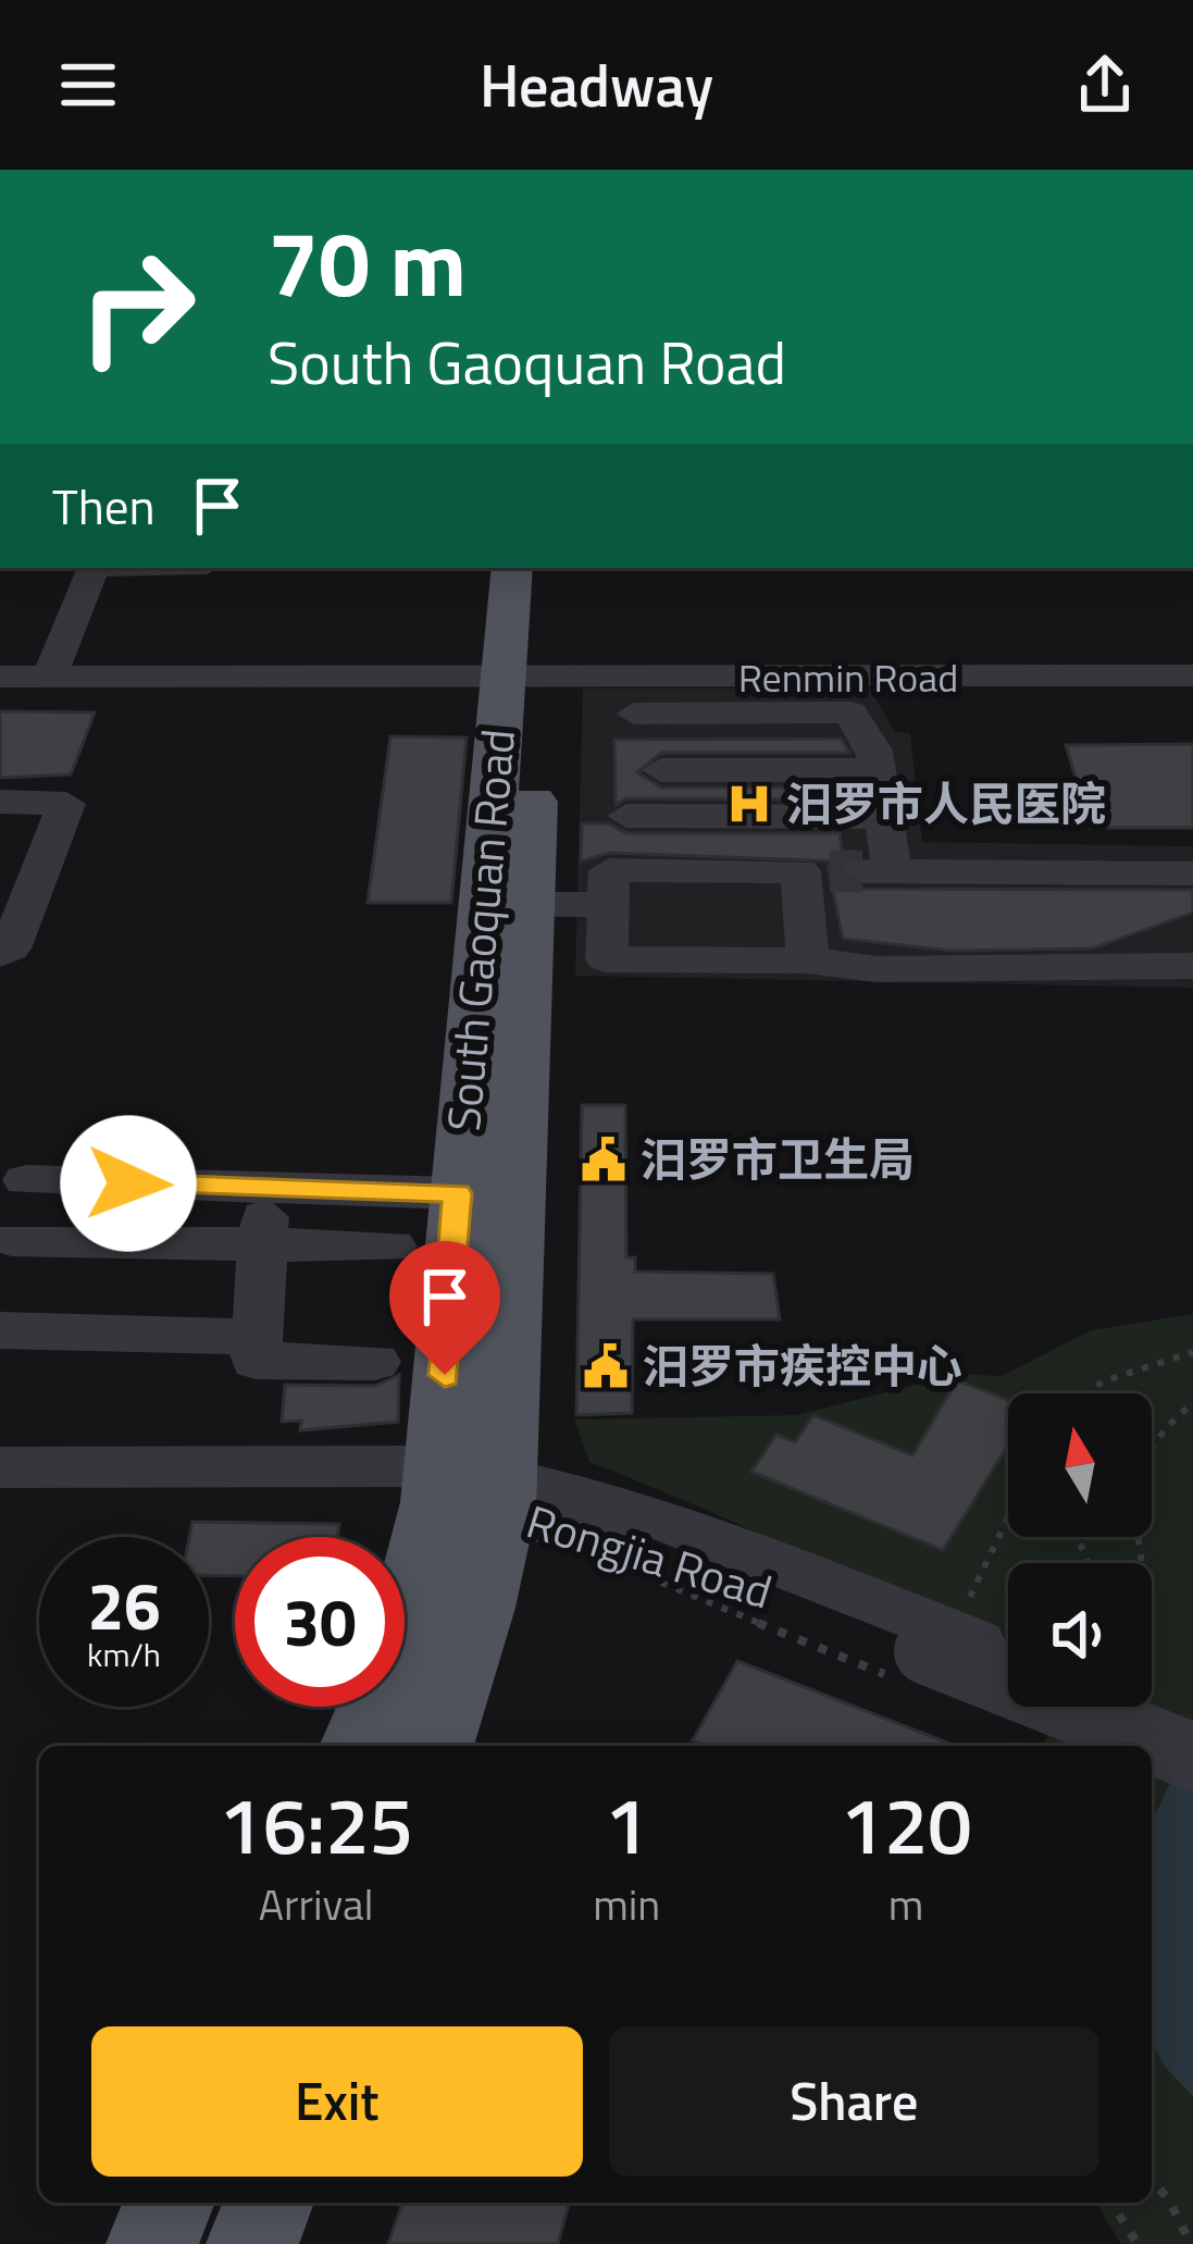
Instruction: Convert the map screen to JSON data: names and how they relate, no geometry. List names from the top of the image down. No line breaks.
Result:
{"streets":{"main road":["South Gaoquan Road"],"street":["Renmin Road","Rongjia Road"]},"crossings":[["Renmin Road","South Gaoquan Road"],["South Gaoquan Road","Rongjia Road"]],"places":{"hospital":["汨罗市人民医院"],"public building":["汨罗市卫生局","汨罗市疾控中心"]},"north":"top","page":{"header":"Headway","turn":["70 m","South Gaoquan Road"],"then":"Then","speed":"26 km/h","limit":"30","eta":["16:25","Arrival","1","min","120","m"],"buttons":["Exit","Share"]}}
